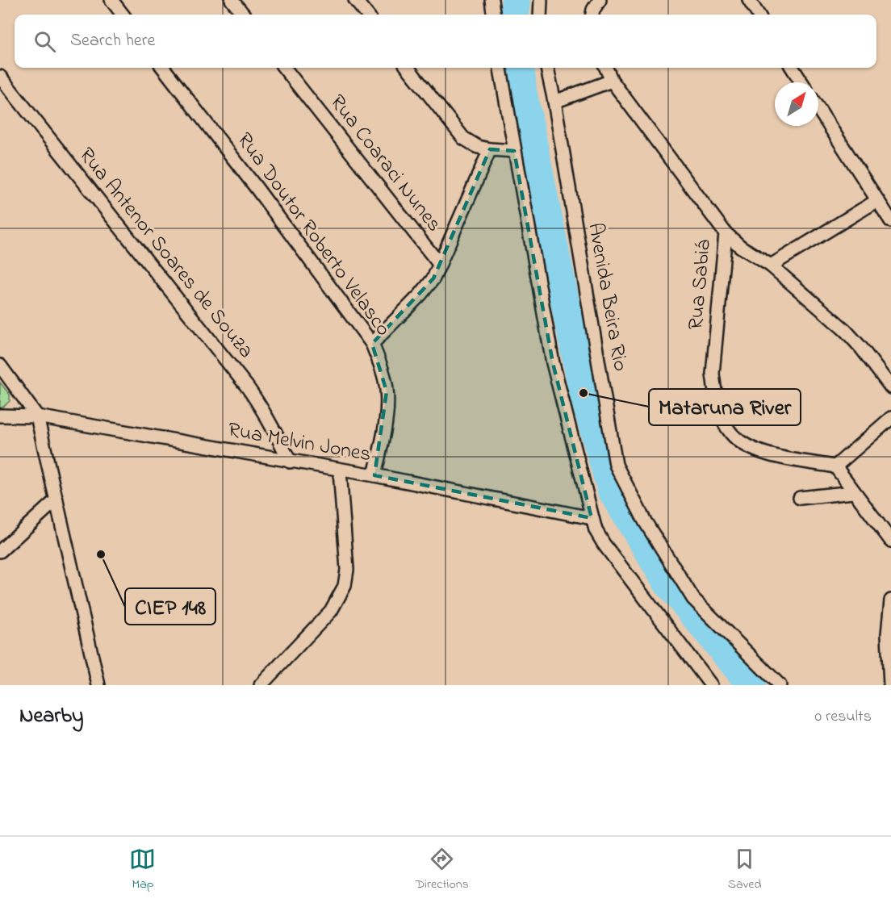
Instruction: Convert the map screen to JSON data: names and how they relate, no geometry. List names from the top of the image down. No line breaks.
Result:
{"streets":{"street":["Rua Coaraci Nunes","Rua Doutor Roberto Velasco","Rua Antenor Soares de Souza","Rua Sabiá","Avenida Beira Rio","Rua Melvin Jones"]},"crossings":[["Rua Doutor Roberto Velasco","Rua Melvin Jones"],["Rua Antenor Soares de Souza","Rua Melvin Jones"]],"places":["Mataruna River","CIEP 148"],"north":"top right","page":{"search":"Search here","heading":["Nearby","0 results"],"nav":["Map","Directions","Saved"]}}
